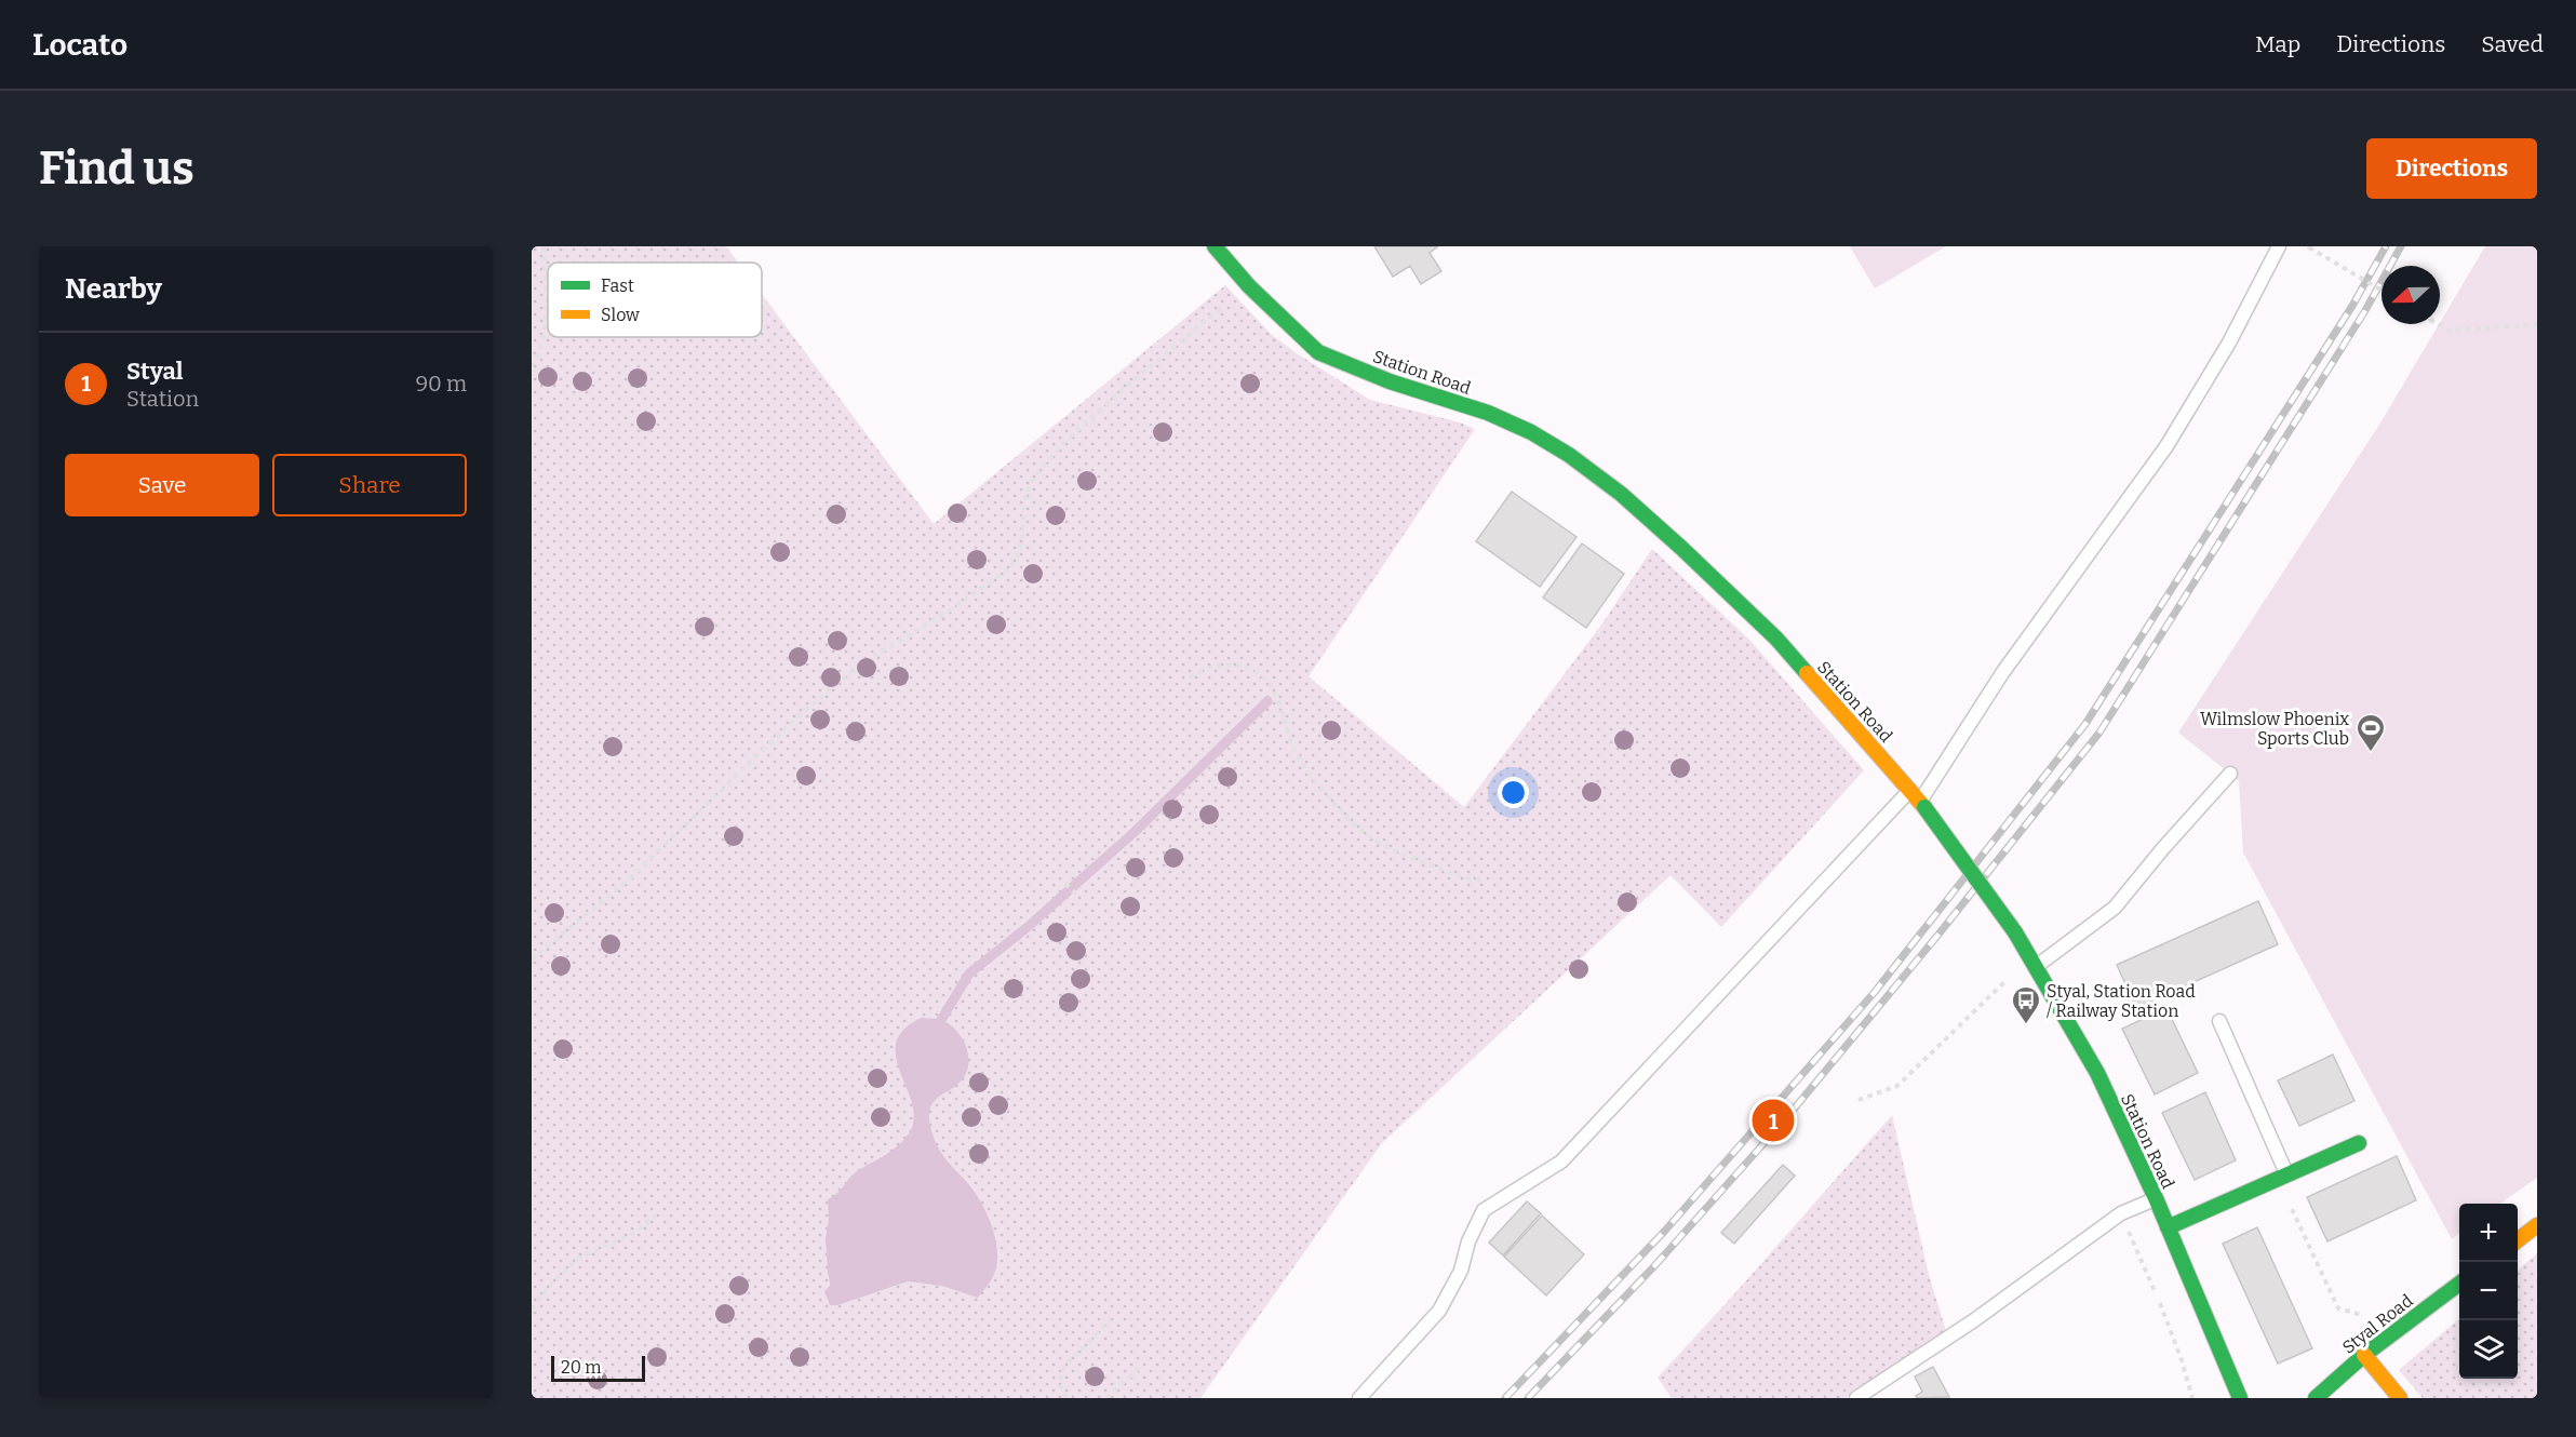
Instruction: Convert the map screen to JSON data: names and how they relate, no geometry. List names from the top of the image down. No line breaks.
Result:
{"streets":{"street":["Station Road","Styal Road"]},"places":{"sports":["Wilmslow Phoenix Sports Club"],"bus stop":["Styal, Station Road / Railway Station"]},"legend":["Fast","Slow"],"scale_bar":"20 m","north":"left","page":{"header":"Locato","nav":["Map","Directions","Saved"],"buttons":["Directions",["Save","Share"]],"title":"Find us","heading":"Nearby","list":[{"mark":"1","name":"Styal","note":"Station","value":"90 m"}],"pins":"1","map_buttons":["+","−"],"scale":"20 m"}}
